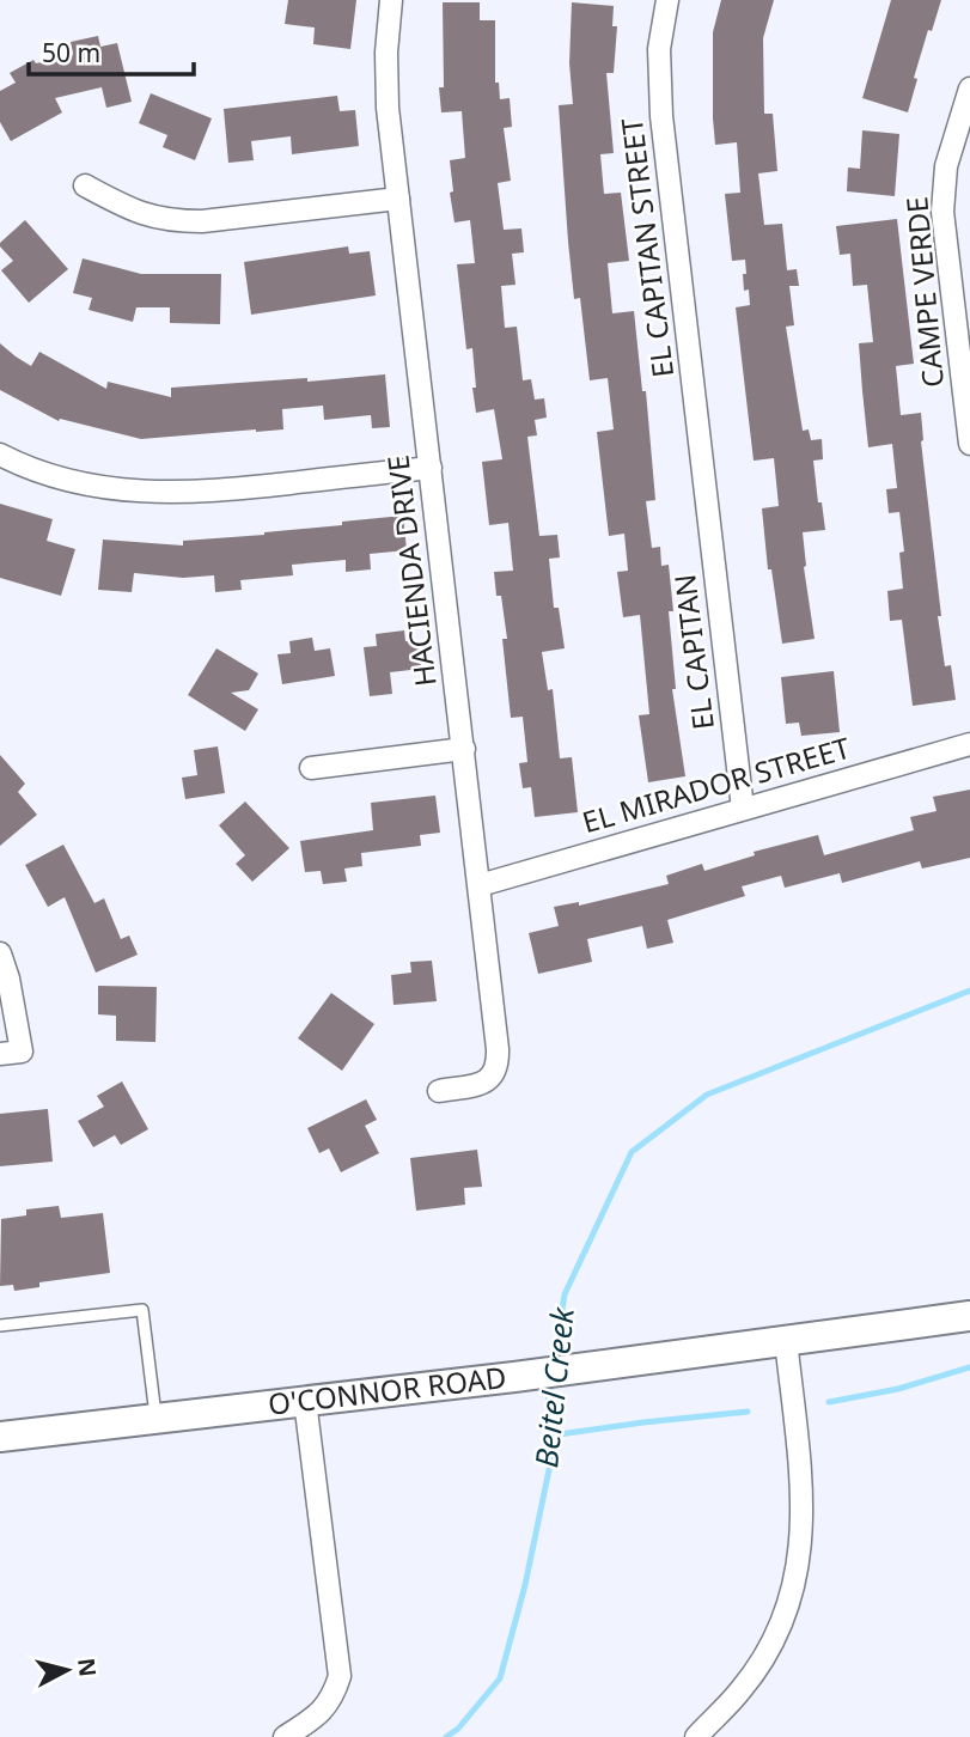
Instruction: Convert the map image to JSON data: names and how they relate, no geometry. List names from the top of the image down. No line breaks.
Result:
{"streets":{"main road":["O'CONNOR ROAD"],"street":["EL CAPITAN STREET","CAMPE VERDE","HACIENDA DRIVE","EL CAPITAN","EL MIRADOR STREET"]},"crossings":[["EL CAPITAN STREET","EL CAPITAN"],["HACIENDA DRIVE","EL MIRADOR STREET"],["EL CAPITAN","EL MIRADOR STREET"]],"water":["Beitel Creek"],"scale_bar":"50 m","north":"right"}
